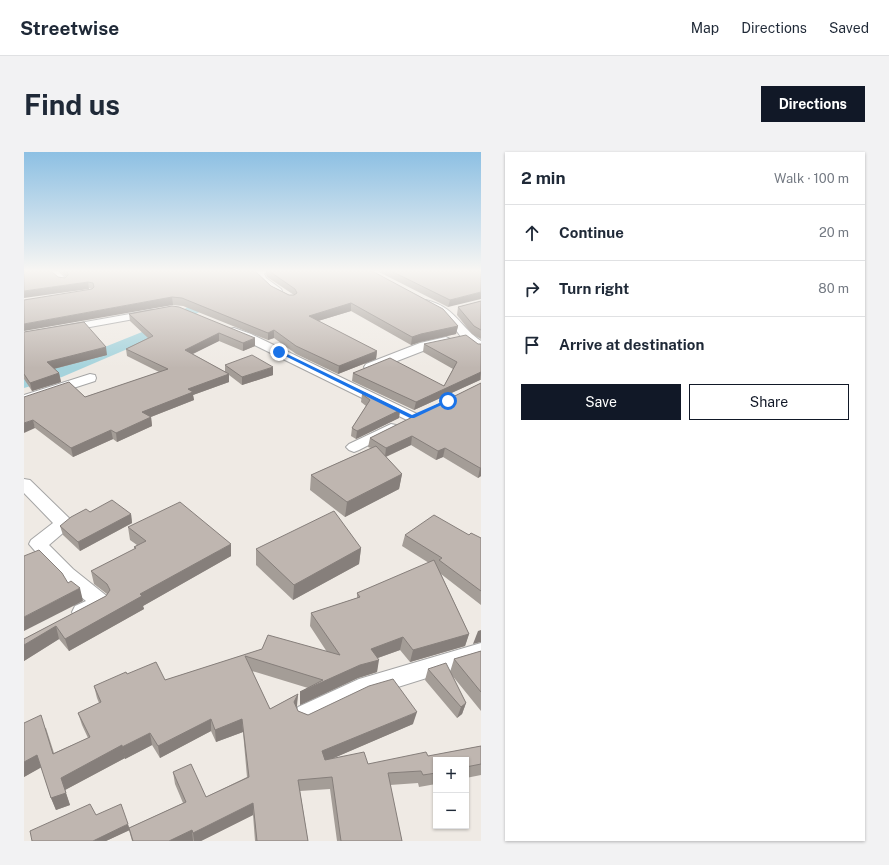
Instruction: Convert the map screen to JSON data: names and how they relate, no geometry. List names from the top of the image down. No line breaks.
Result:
{"page":{"header":"Streetwise","nav":["Map","Directions","Saved"],"buttons":["Directions",["Save","Share"]],"title":"Find us","heading":["2 min","Walk · 100 m"],"list":[["Continue","20 m"],["Turn right","80 m"],"Arrive at destination"],"map_buttons":["+","−"]}}
